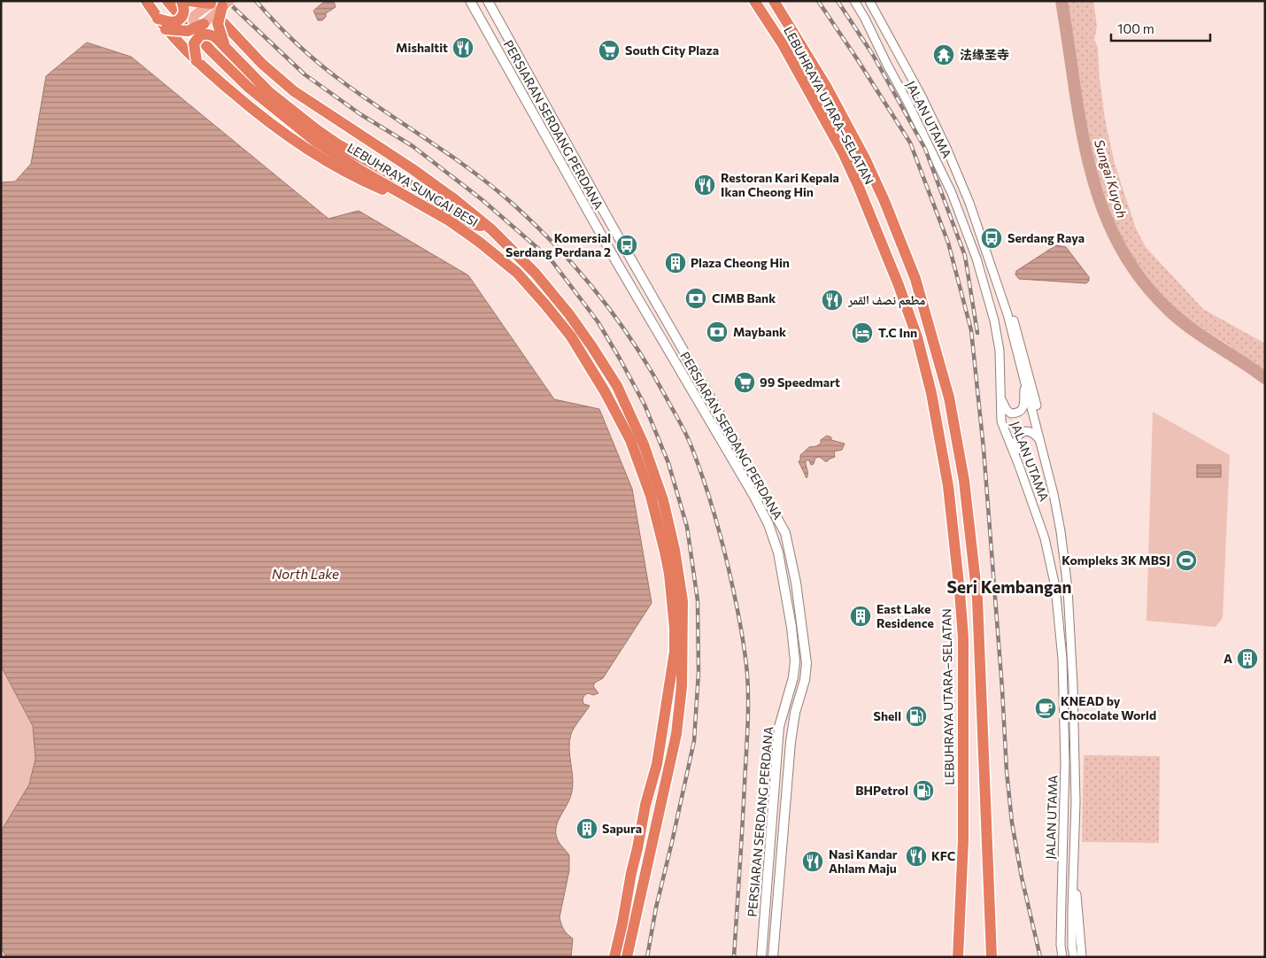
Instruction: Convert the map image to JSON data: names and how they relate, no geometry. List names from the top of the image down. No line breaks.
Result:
{"streets":{"highway":["LEBUHRAYA UTARA–SELATAN","LEBUHRAYA SUNGAI BESI"],"main road":["PERSIARAN SERDANG PERDANA"],"street":["JALAN UTAMA"]},"districts":["Seri Kembangan"],"water":["Sungai Kuyoh","North Lake"],"places":{"restaurant":["Mishaltit","Restoran Kari Kepala Ikan Cheong Hin","مطعم نصف القمر","KFC","Nasi Kandar Ahlam Maju"],"supermarket":["South City Plaza","99 Speedmart"],"temple":["法缘圣寺"],"bus stop":["Serdang Raya","Komersial Serdang Perdana 2"],"building":["Plaza Cheong Hin","East Lake Residence","A","Sapura"],"bank":["CIMB Bank","Maybank"],"hotel":["T.C Inn"],"sports":["Kompleks 3K MBSJ"],"cafe":["KNEAD by Chocolate World"],"fuel station":["Shell","BHPetrol"]},"scale_bar":"100 m"}
